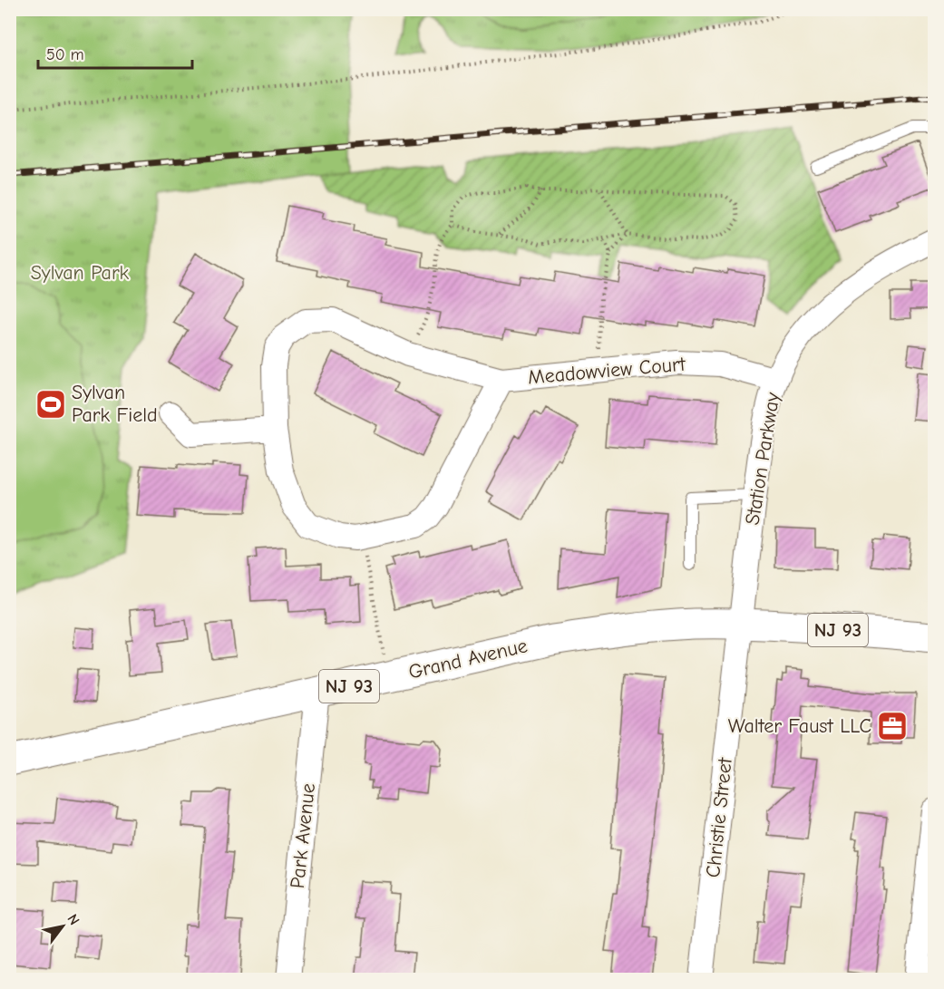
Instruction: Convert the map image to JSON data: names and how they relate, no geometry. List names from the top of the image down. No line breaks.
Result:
{"streets":{"main road":["NJ 93","Grand Avenue"],"street":["Meadowview Court","Station Parkway","Christie Street","Park Avenue"]},"crossings":[["Meadowview Court","Station Parkway"],["Station Parkway","Grand Avenue"],["Station Parkway","Christie Street"],["Grand Avenue","Christie Street"],["Grand Avenue","Park Avenue"]],"parks":["Sylvan Park"],"places":{"sports":["Sylvan Park Field"],"office":["Walter Faust LLC"]},"scale_bar":"50 m","north":"top right"}
